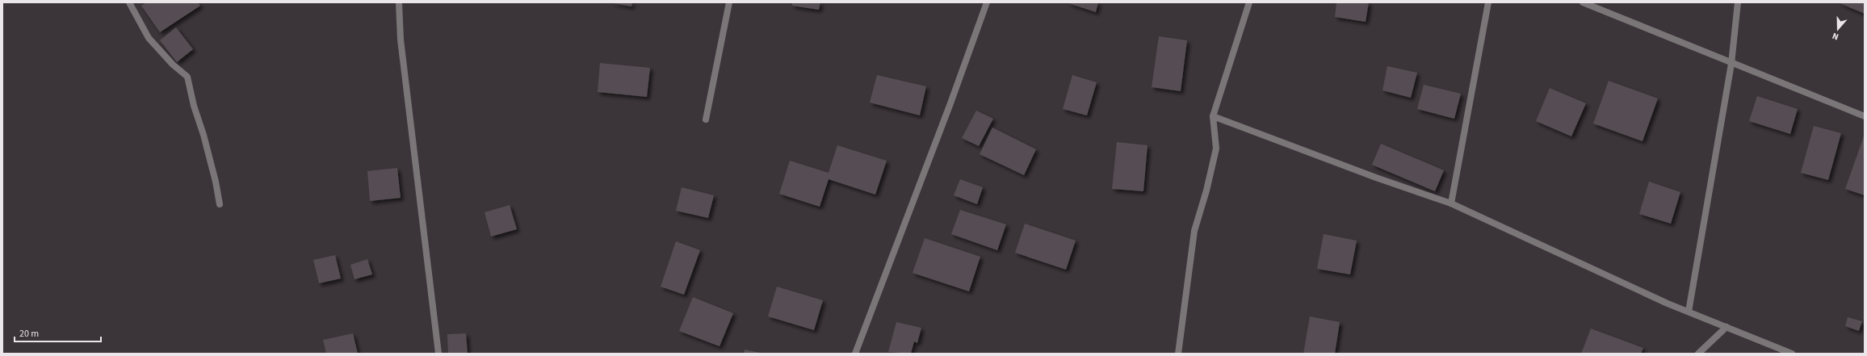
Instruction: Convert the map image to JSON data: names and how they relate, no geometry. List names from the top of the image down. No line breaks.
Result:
{"scale_bar":"20 m","north":"bottom"}
